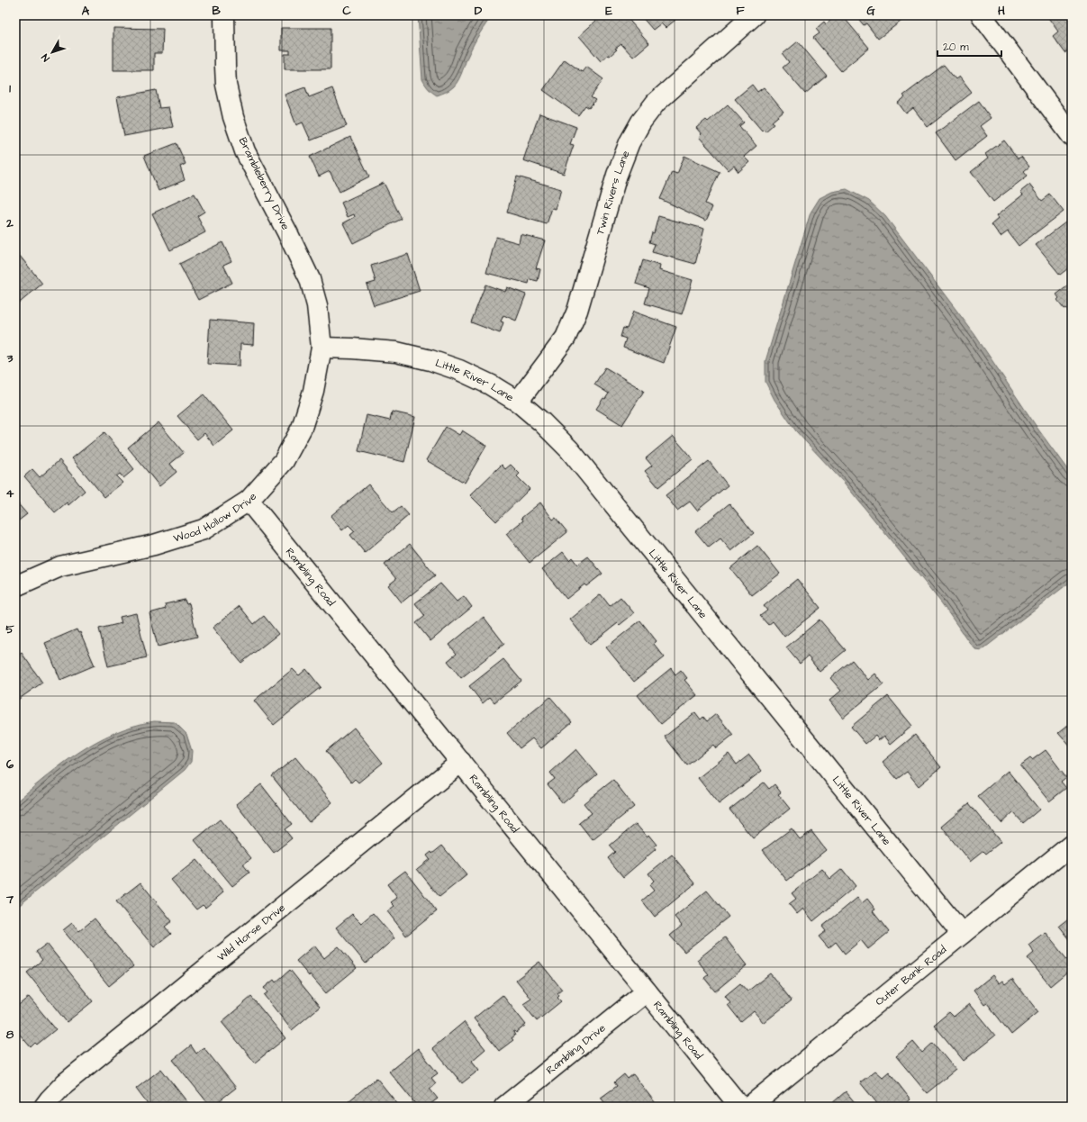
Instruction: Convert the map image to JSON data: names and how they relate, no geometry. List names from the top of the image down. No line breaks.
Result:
{"streets":{"street":["Brambleberry Drive","Twin Rivers Lane","Little River Lane","Wood Hollow Drive","Rambling Road","Wild Horse Drive","Outer Bank Road","Rambling Drive"]},"crossings":[["Brambleberry Drive","Little River Lane"],["Brambleberry Drive","Wood Hollow Drive"],["Twin Rivers Lane","Little River Lane"],["Little River Lane","Wood Hollow Drive"],["Little River Lane","Outer Bank Road"],["Wood Hollow Drive","Rambling Road"],["Rambling Road","Wild Horse Drive"],["Rambling Road","Rambling Drive"]],"scale_bar":"20 m","north":"bottom left","grid":{"columns":["A","B","C","D","E","F","G","H"],"rows":["1","2","3","4","5","6","7","8"]}}
